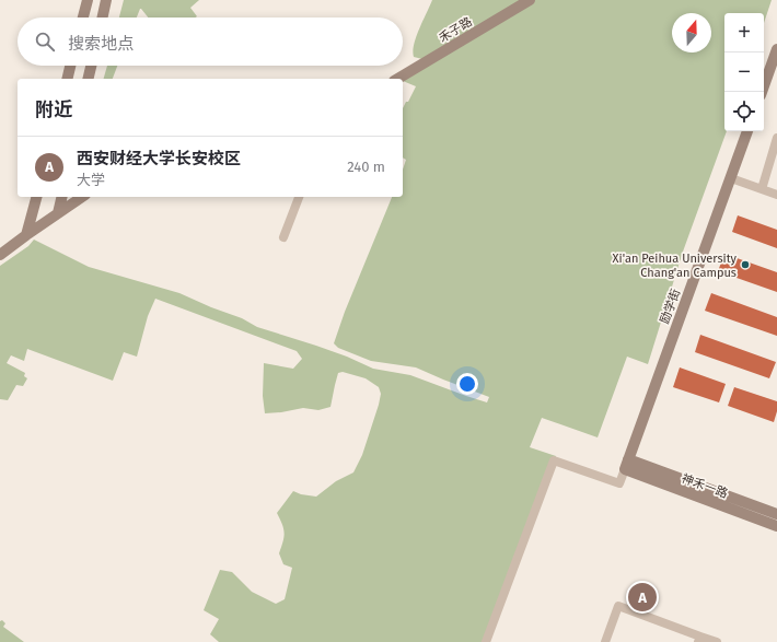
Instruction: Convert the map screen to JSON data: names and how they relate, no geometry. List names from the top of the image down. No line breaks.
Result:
{"streets":{"street":["禾子路","励学街","神禾一路"]},"crossings":[["励学街","神禾一路"]],"places":["Xi'an Peihua University Chang'an Campus"],"north":"top","page":{"map_buttons":["+","−"],"search":"搜索地点","heading":"附近","list":[{"mark":"A","name":"西安财经大学长安校区","note":"大学","value":"240 m"}],"pins":"A"}}
